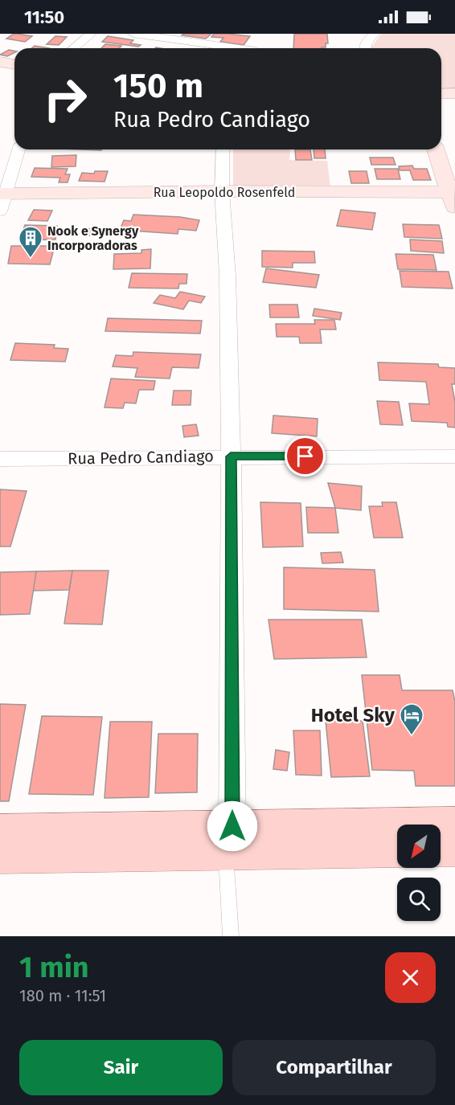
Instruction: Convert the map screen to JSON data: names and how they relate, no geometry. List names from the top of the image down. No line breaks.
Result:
{"streets":{"street":["Rua Leopoldo Rosenfeld","Rua Pedro Candiago"]},"places":{"building":["Nook e Synergy Incorporadoras"],"hotel":["Hotel Sky"]},"north":"bottom left","page":{"status":"11:50","turn":["150 m","Rua Pedro Candiago"],"heading":["1 min","180 m · 11:51"],"buttons":["Sair","Compartilhar"]}}
